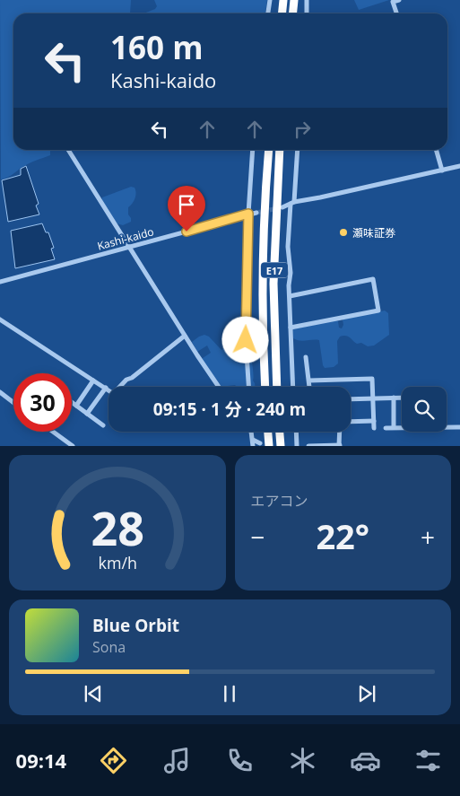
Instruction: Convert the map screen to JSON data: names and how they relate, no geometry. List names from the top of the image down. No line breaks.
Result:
{"streets":{"highway":["E17"],"street":["Kashi-kaido"]},"places":["瀬味証券"],"page":{"turn":["160 m","Kashi-kaido"],"limit":"30","trip":"09:15 · 1 分 · 240 m","tile":"エアコン","heat":["−","22°","+"],"song":["Blue Orbit","Sona"],"tabs":"09:14","gauge":["28","km/h"]}}
